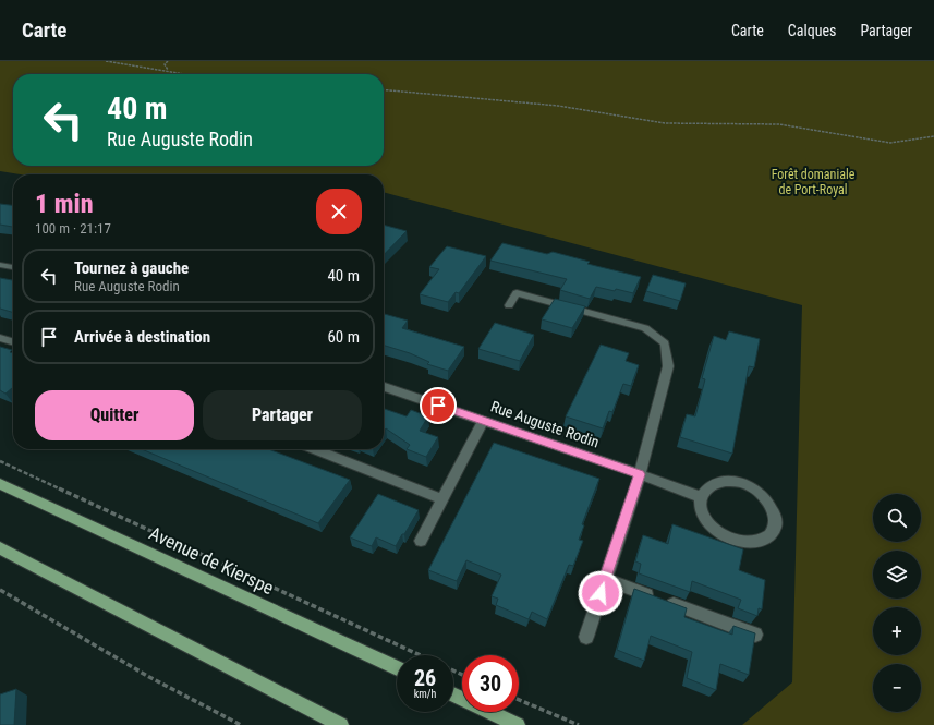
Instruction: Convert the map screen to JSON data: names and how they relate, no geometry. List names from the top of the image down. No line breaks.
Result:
{"streets":{"main road":["Avenue de Kierspe"],"street":["Rue Auguste Rodin"]},"parks":["Forêt domaniale de Port-Royal"],"page":{"header":"Carte","nav":["Carte","Calques","Partager"],"turn":["40 m","Rue Auguste Rodin"],"heading":["1 min","100 m · 21:17"],"list":[{"name":"Tournez à gauche","note":"Rue Auguste Rodin","value":"40 m"},{"name":"Arrivée à destination","value":"60 m"}],"buttons":["Quitter","Partager"],"map_buttons":["+","−"],"speed":"26 km/h","limit":"30"}}
